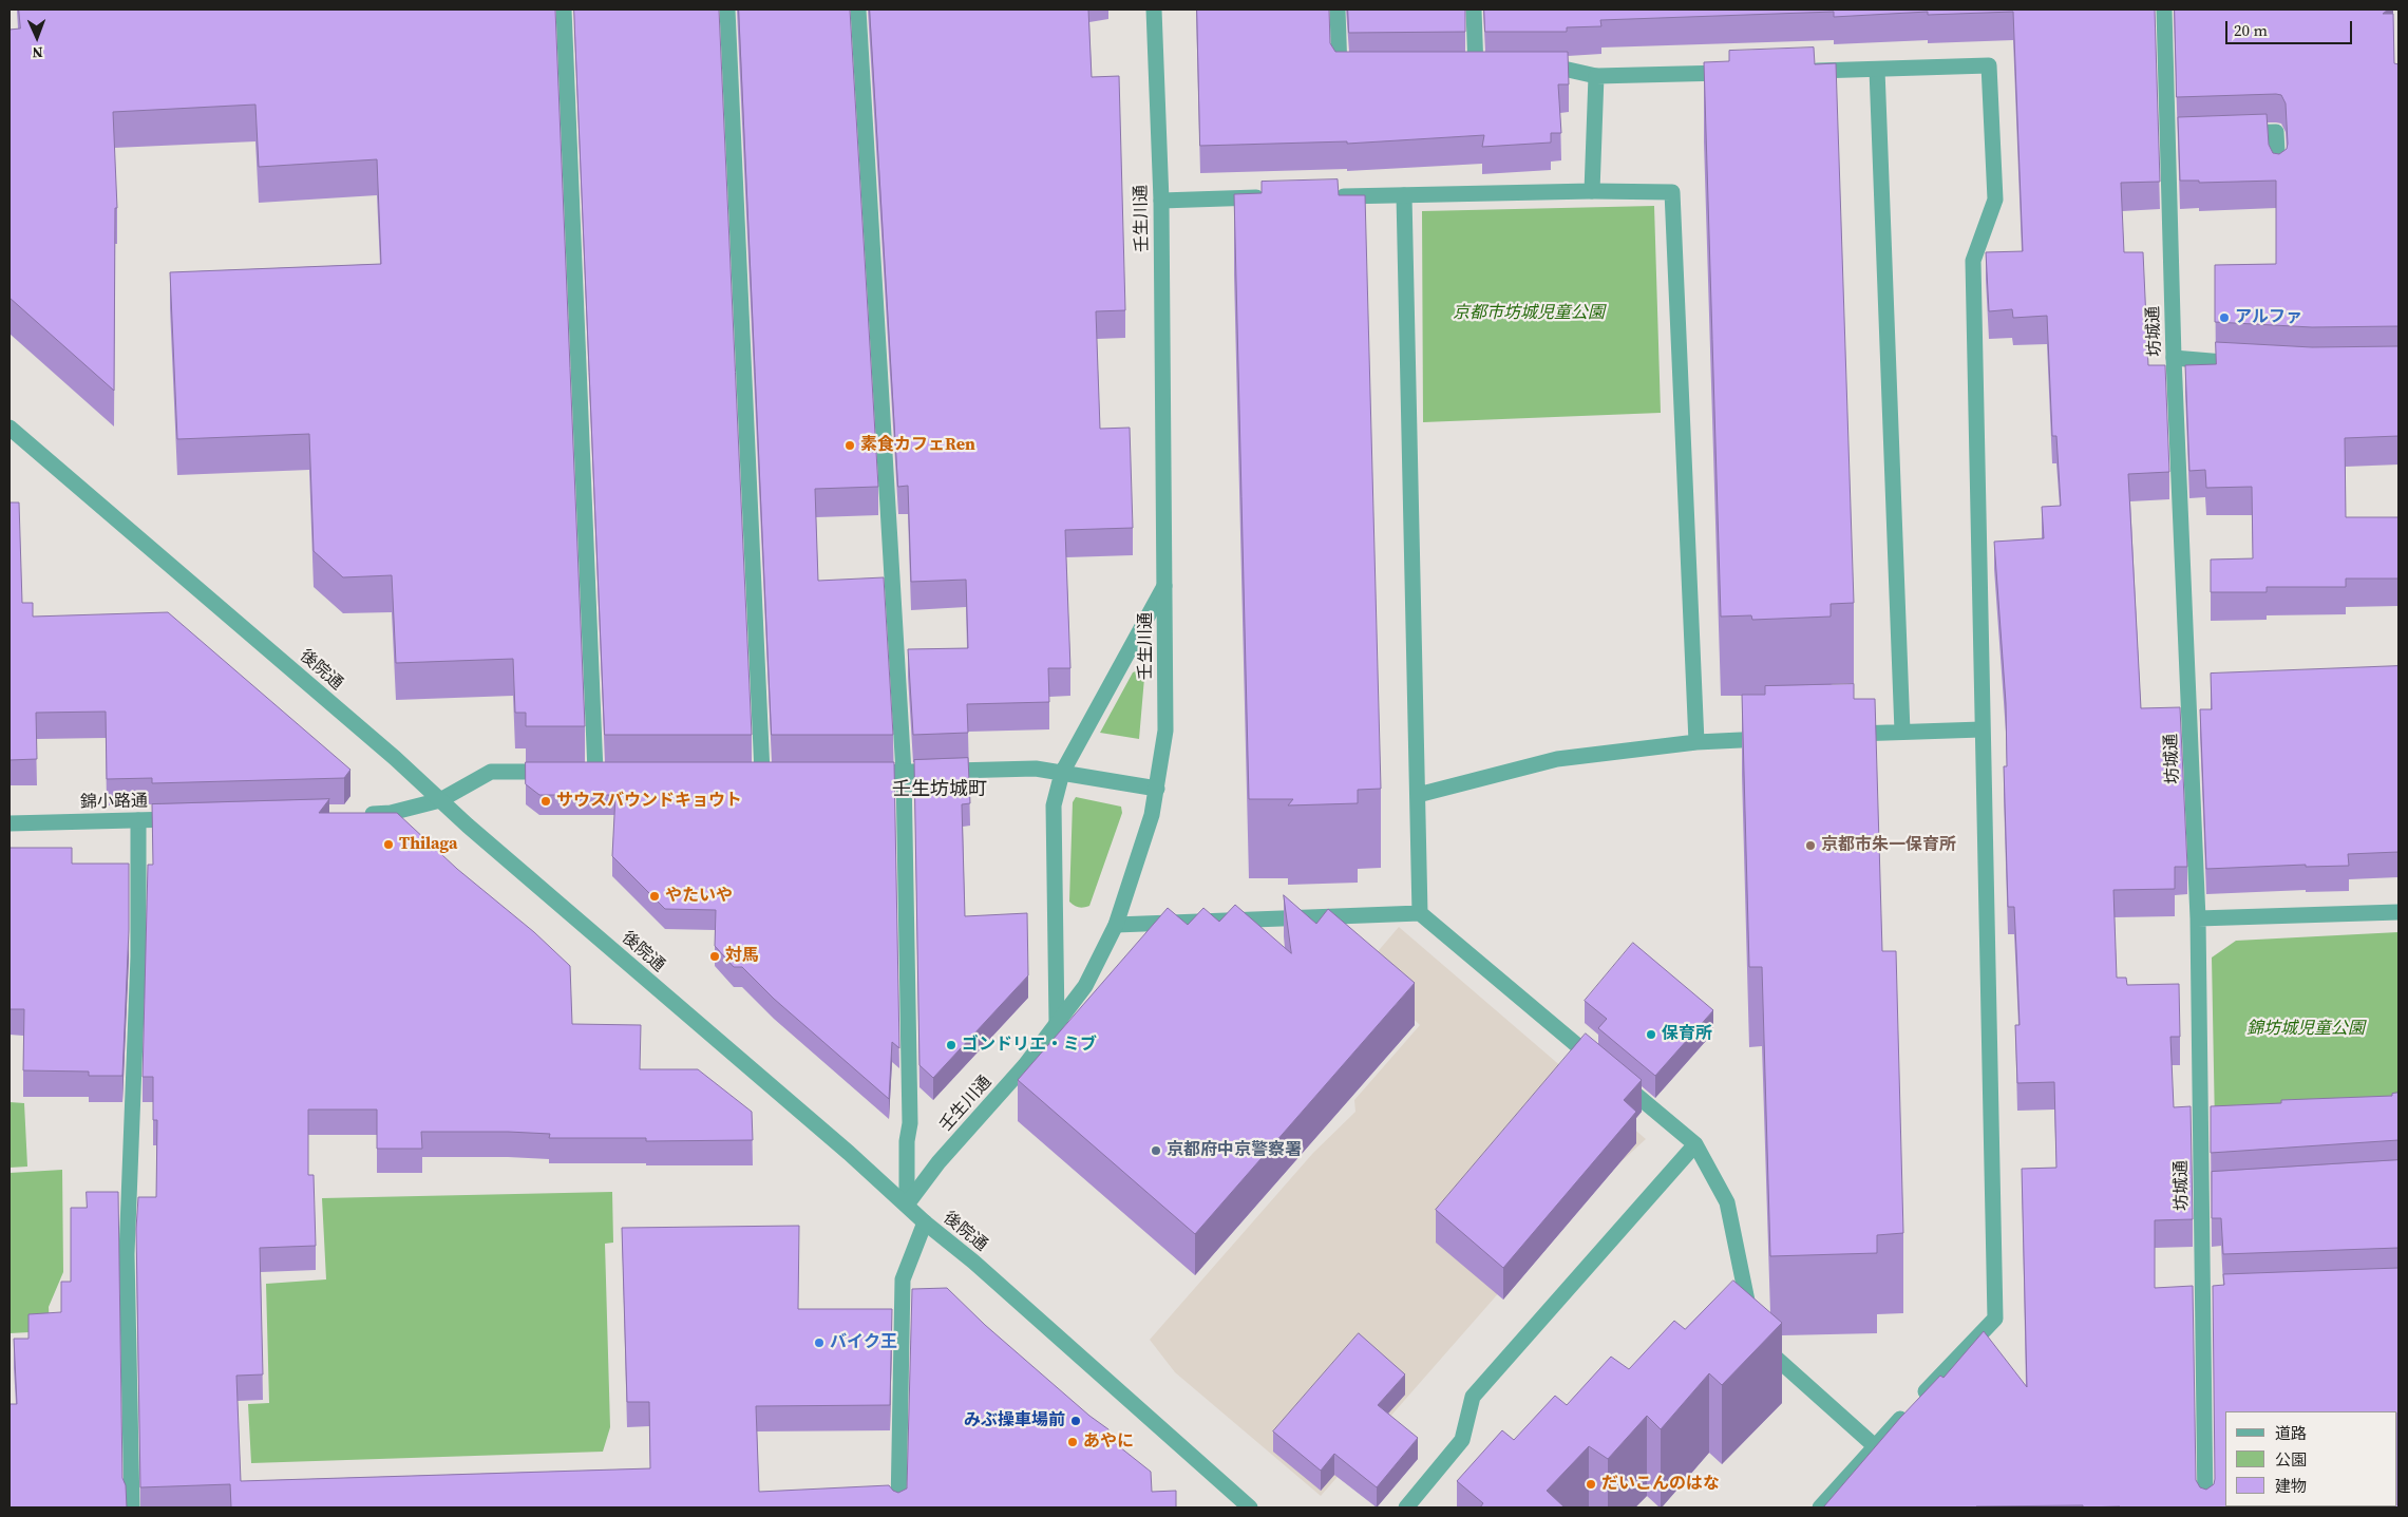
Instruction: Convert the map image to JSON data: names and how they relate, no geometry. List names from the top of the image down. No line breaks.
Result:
{"streets":{"street":["壬生川通","坊城通","後院通","錦小路通"]},"crossings":[["壬生川通","後院通"]],"districts":["壬生坊城町"],"parks":["京都市坊城児童公園","錦坊城児童公園"],"places":["アルファ","素食カフェRen","サウスバウンドキョウト","Thilaga","京都市朱一保育所","やたいや","対馬","保育所","ゴンドリエ・ミブ","京都府中京警察署","バイク王","みぶ操車場前","あやに","だいこんのはな"],"legend":["道路","公園","建物"],"scale_bar":"20 m","north":"bottom"}
